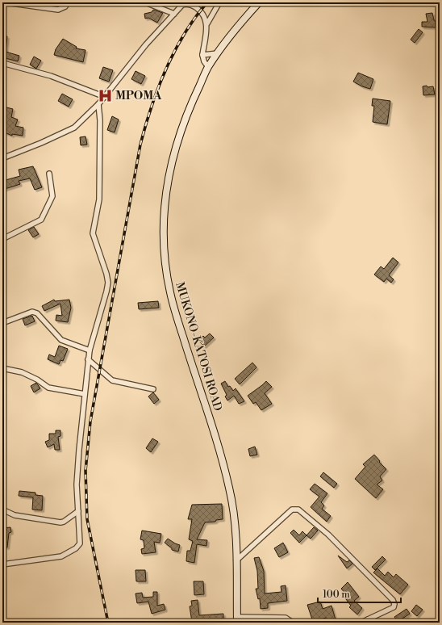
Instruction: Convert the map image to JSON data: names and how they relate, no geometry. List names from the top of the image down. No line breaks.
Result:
{"streets":{"main road":["MUKONO-KATOSI ROAD"]},"places":{"hospital":["MPOMA"]},"scale_bar":"100 m"}
